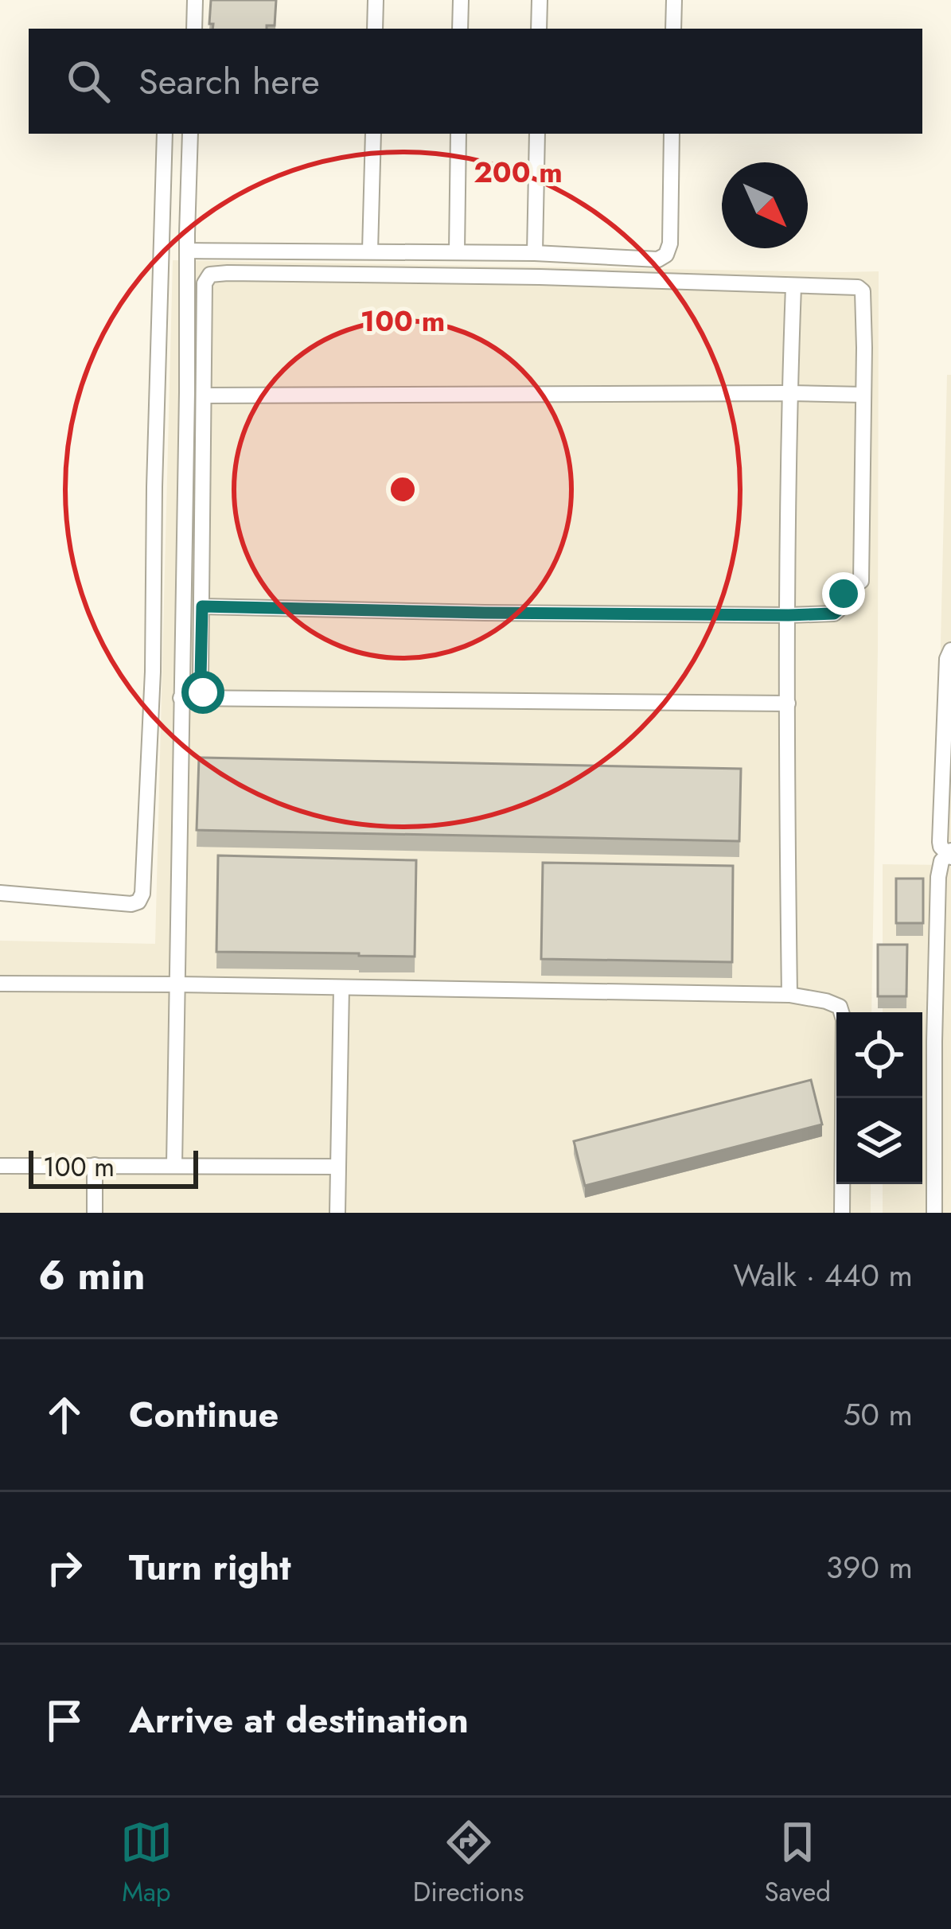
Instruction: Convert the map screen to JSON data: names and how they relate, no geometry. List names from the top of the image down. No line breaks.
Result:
{"scale_bar":"100 m","north":"bottom right","page":{"search":"Search here","scale":"100 m","heading":["6 min","Walk · 440 m"],"list":[["Continue","50 m"],["Turn right","390 m"],"Arrive at destination"],"nav":["Map","Directions","Saved"]},"rings":["200 m","100 m"]}
